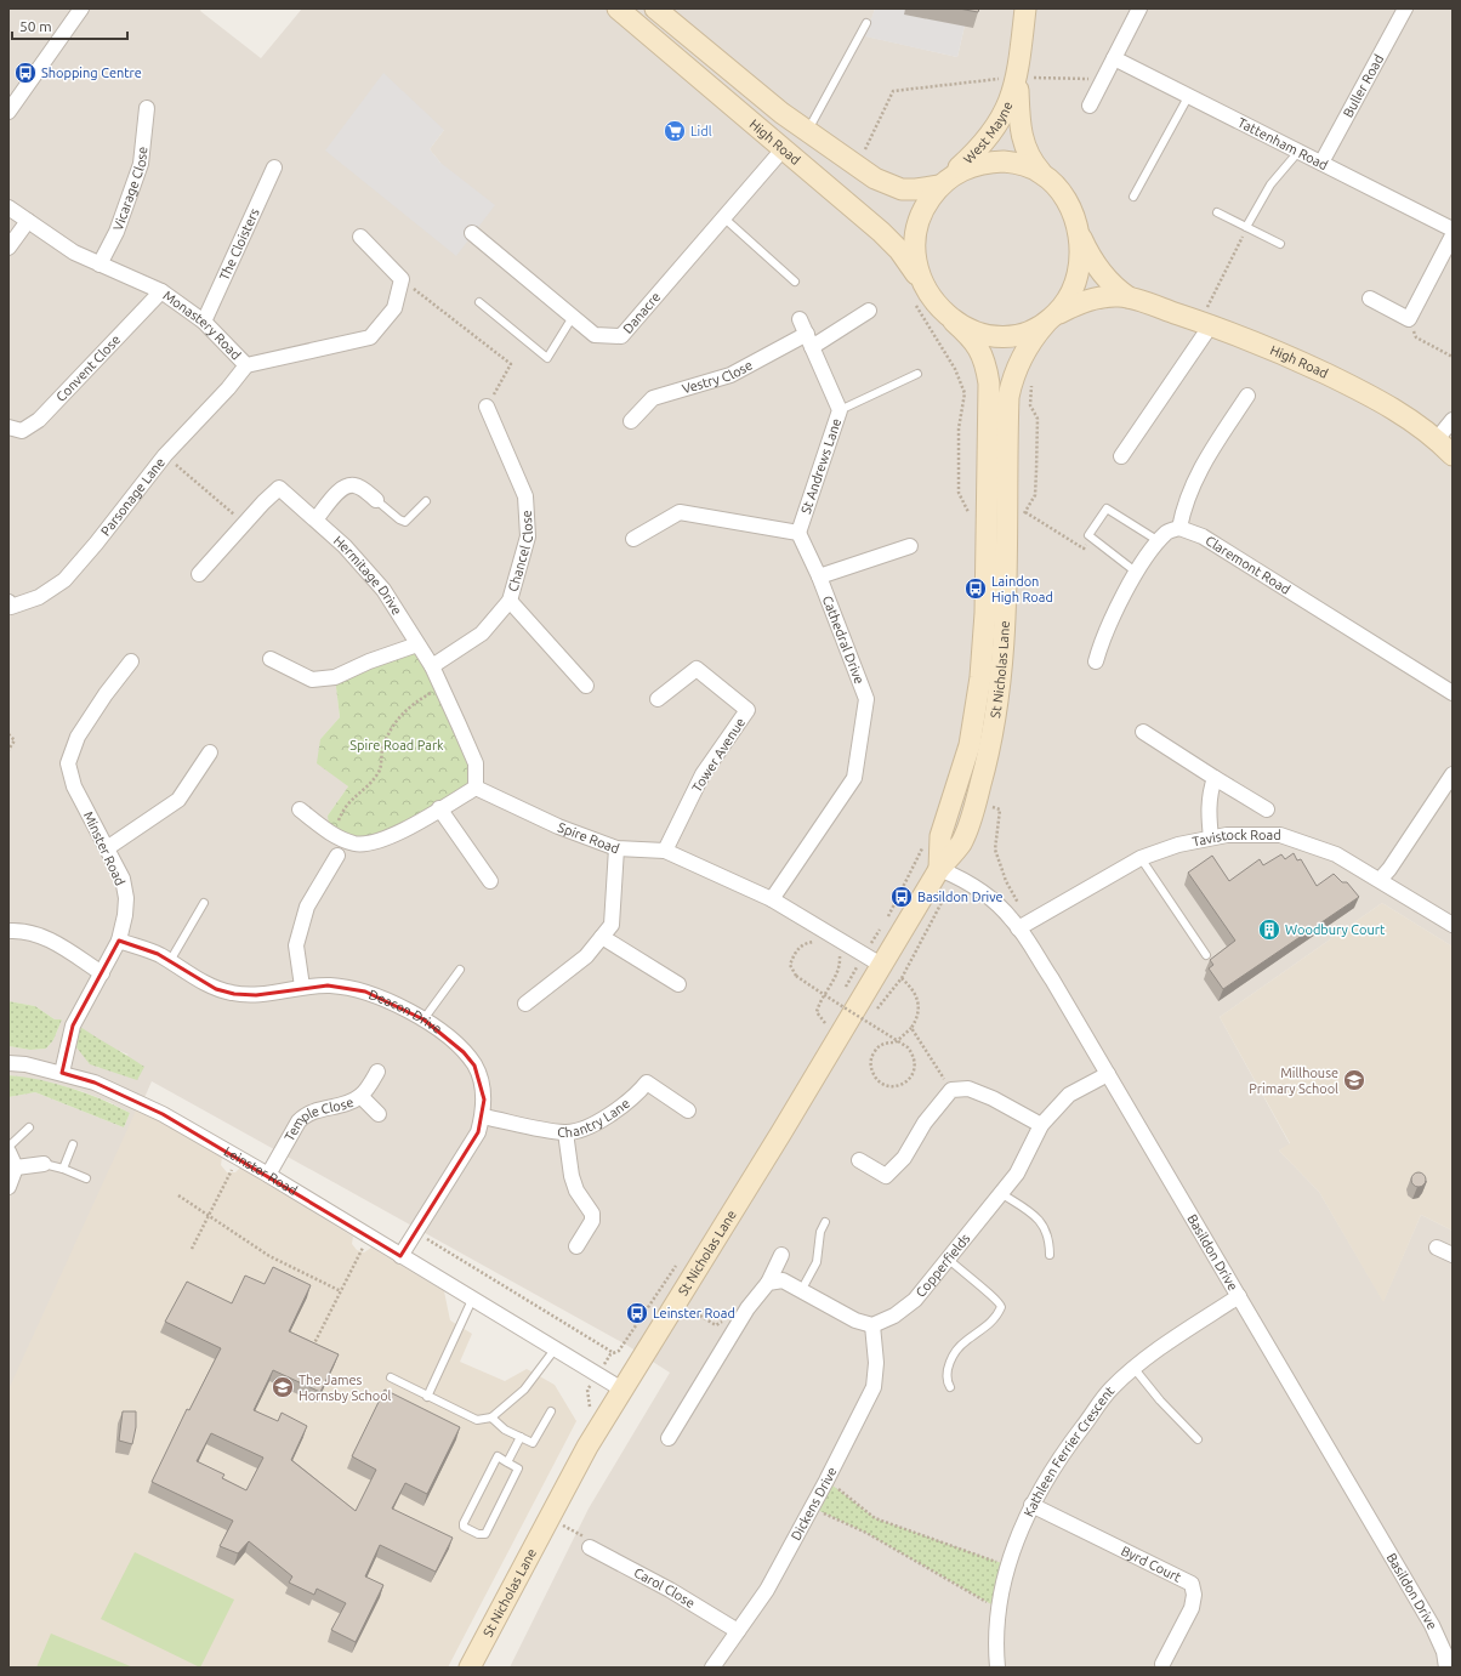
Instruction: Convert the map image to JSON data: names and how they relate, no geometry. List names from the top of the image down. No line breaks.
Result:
{"streets":{"main road":["West Mayne","High Road","St Nicholas Lane"],"street":["Buller Road","Tattenham Road","Vicarage Close","The Cloisters","Danacre","Monastery Road","Convent Close","Vestry Close","St Andrews Lane","Parsonage Lane","Chancel Close","Claremont Road","Hermitage Drive","Cathedral Drive","Tower Avenue","Spire Road","Tavistock Road","Minster Road","Deacon Drive","Chantry Lane","Temple Close","Leinster Road","Basildon Drive","Copperfields","Kathleen Ferrier Crescent","Dickens Drive","Byrd Court","Carol Close"]},"crossings":[["Buller Road","Tattenham Road"],["West Mayne","High Road"],["West Mayne","St Nicholas Lane"],["High Road","Danacre"],["High Road","St Nicholas Lane"],["Vicarage Close","Monastery Road"],["The Cloisters","Monastery Road"],["Monastery Road","Convent Close"],["Monastery Road","Parsonage Lane"],["Vestry Close","St Andrews Lane"],["St Andrews Lane","Cathedral Drive"],["Chancel Close","Hermitage Drive"],["Hermitage Drive","Spire Road"],["Cathedral Drive","Spire Road"],["St Nicholas Lane","Spire Road"],["St Nicholas Lane","Leinster Road"],["St Nicholas Lane","Basildon Drive"],["Tower Avenue","Spire Road"],["Tavistock Road","Basildon Drive"],["Minster Road","Deacon Drive"],["Minster Road","Leinster Road"],["Deacon Drive","Chantry Lane"],["Deacon Drive","Leinster Road"],["Temple Close","Leinster Road"],["Basildon Drive","Copperfields"],["Basildon Drive","Kathleen Ferrier Crescent"],["Copperfields","Dickens Drive"],["Kathleen Ferrier Crescent","Byrd Court"],["Dickens Drive","Carol Close"]],"parks":["Spire Road Park"],"places":{"bus stop":["Shopping Centre","Laindon High Road","Basildon Drive","Leinster Road"],"supermarket":["Lidl"],"building":["Woodbury Court"],"school or university":["Millhouse Primary School","The James Hornsby School"]},"scale_bar":"50 m"}
